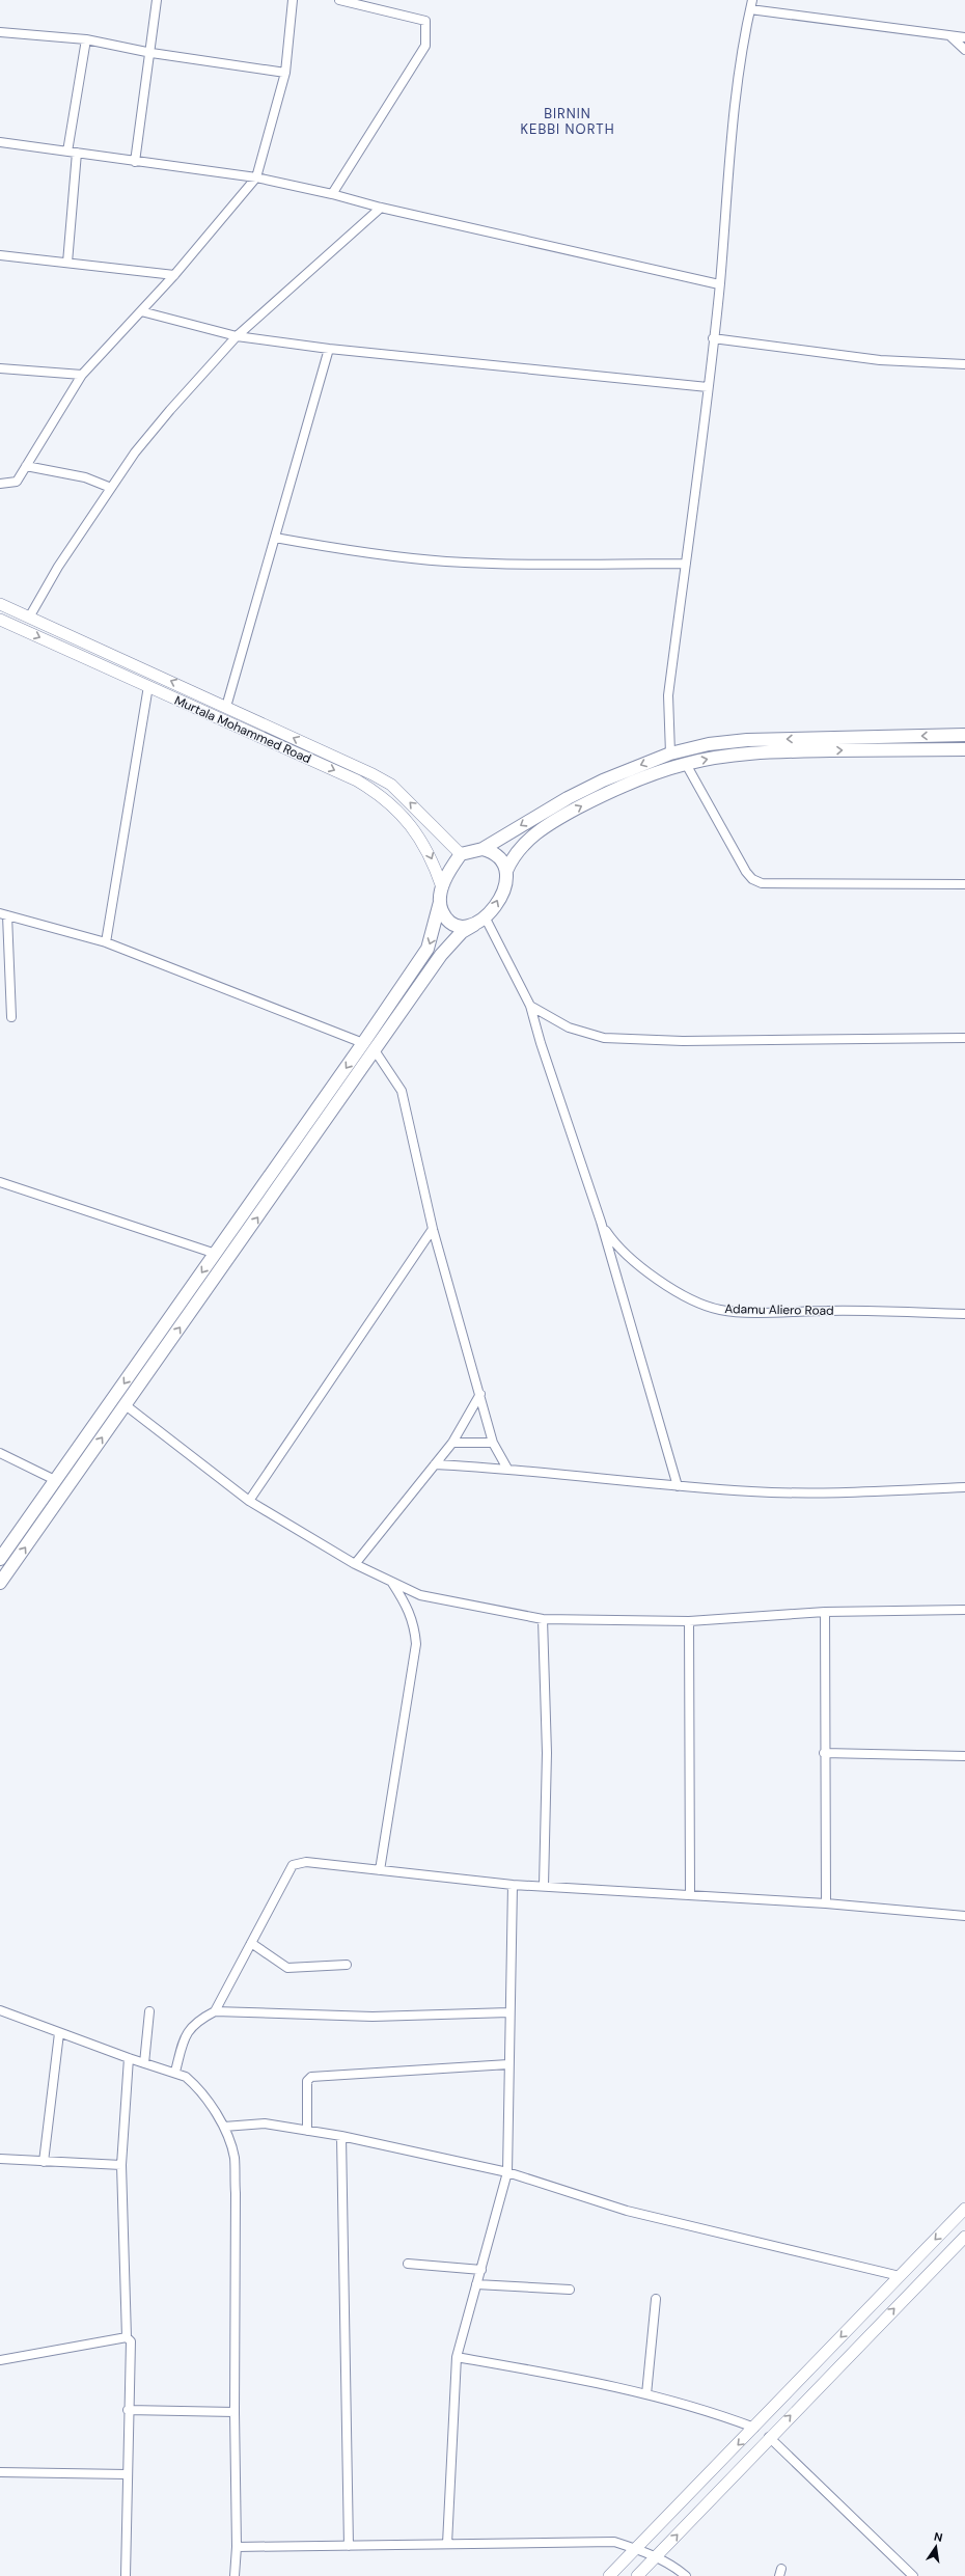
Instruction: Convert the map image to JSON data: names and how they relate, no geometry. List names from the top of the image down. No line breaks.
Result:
{"streets":{"main road":["Murtala Mohammed Road"],"street":["Adamu Aliero Road"]},"districts":["BIRNIN KEBBI NORTH"],"north":"top"}
